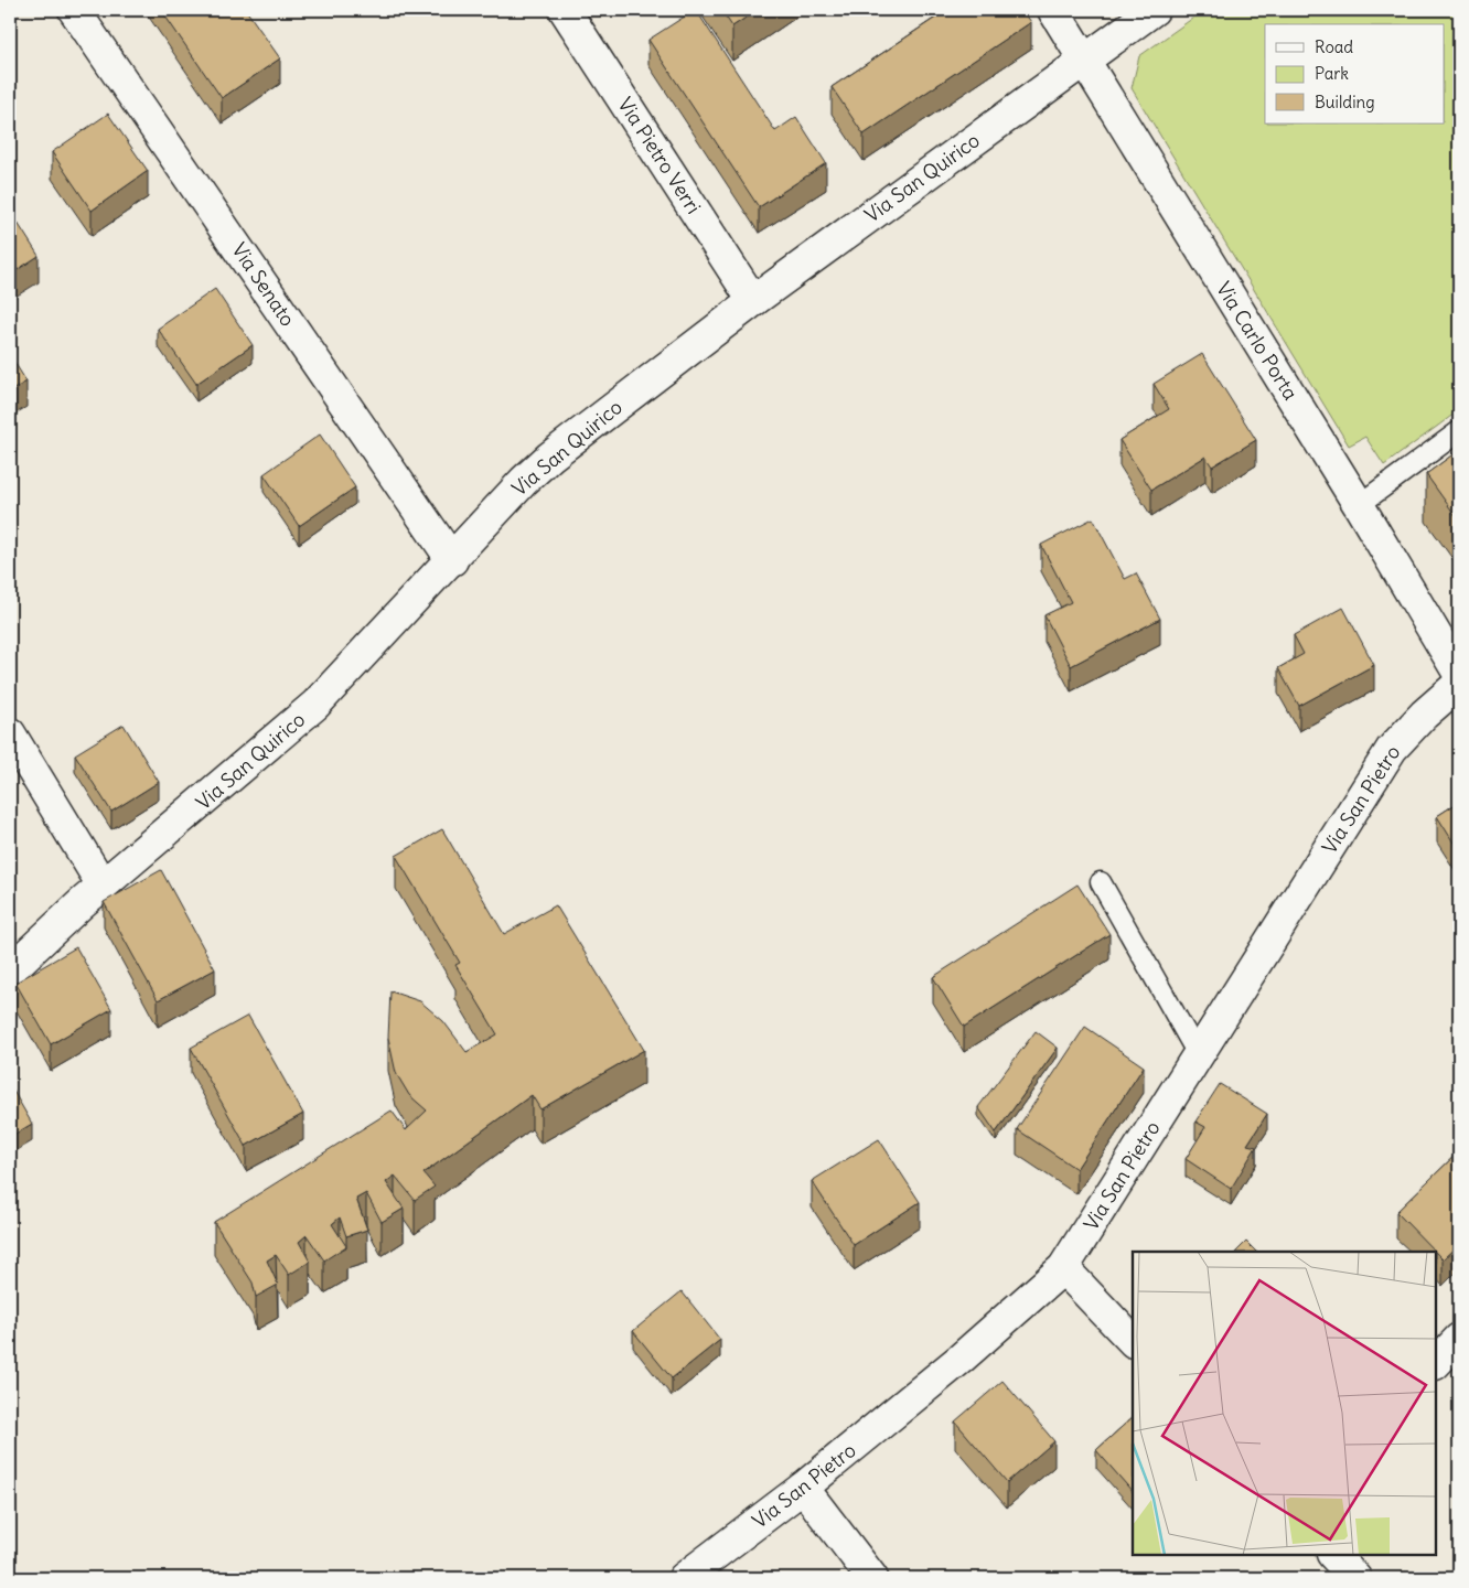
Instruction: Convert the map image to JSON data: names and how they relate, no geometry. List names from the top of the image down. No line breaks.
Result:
{"streets":{"street":["Via Pietro Verri","Via San Quirico","Via Senato","Via Carlo Porta","Via San Pietro"]},"crossings":[["Via Pietro Verri","Via San Quirico"],["Via San Quirico","Via Senato"],["Via San Quirico","Via Carlo Porta"]],"legend":["Road","Park","Building"]}
